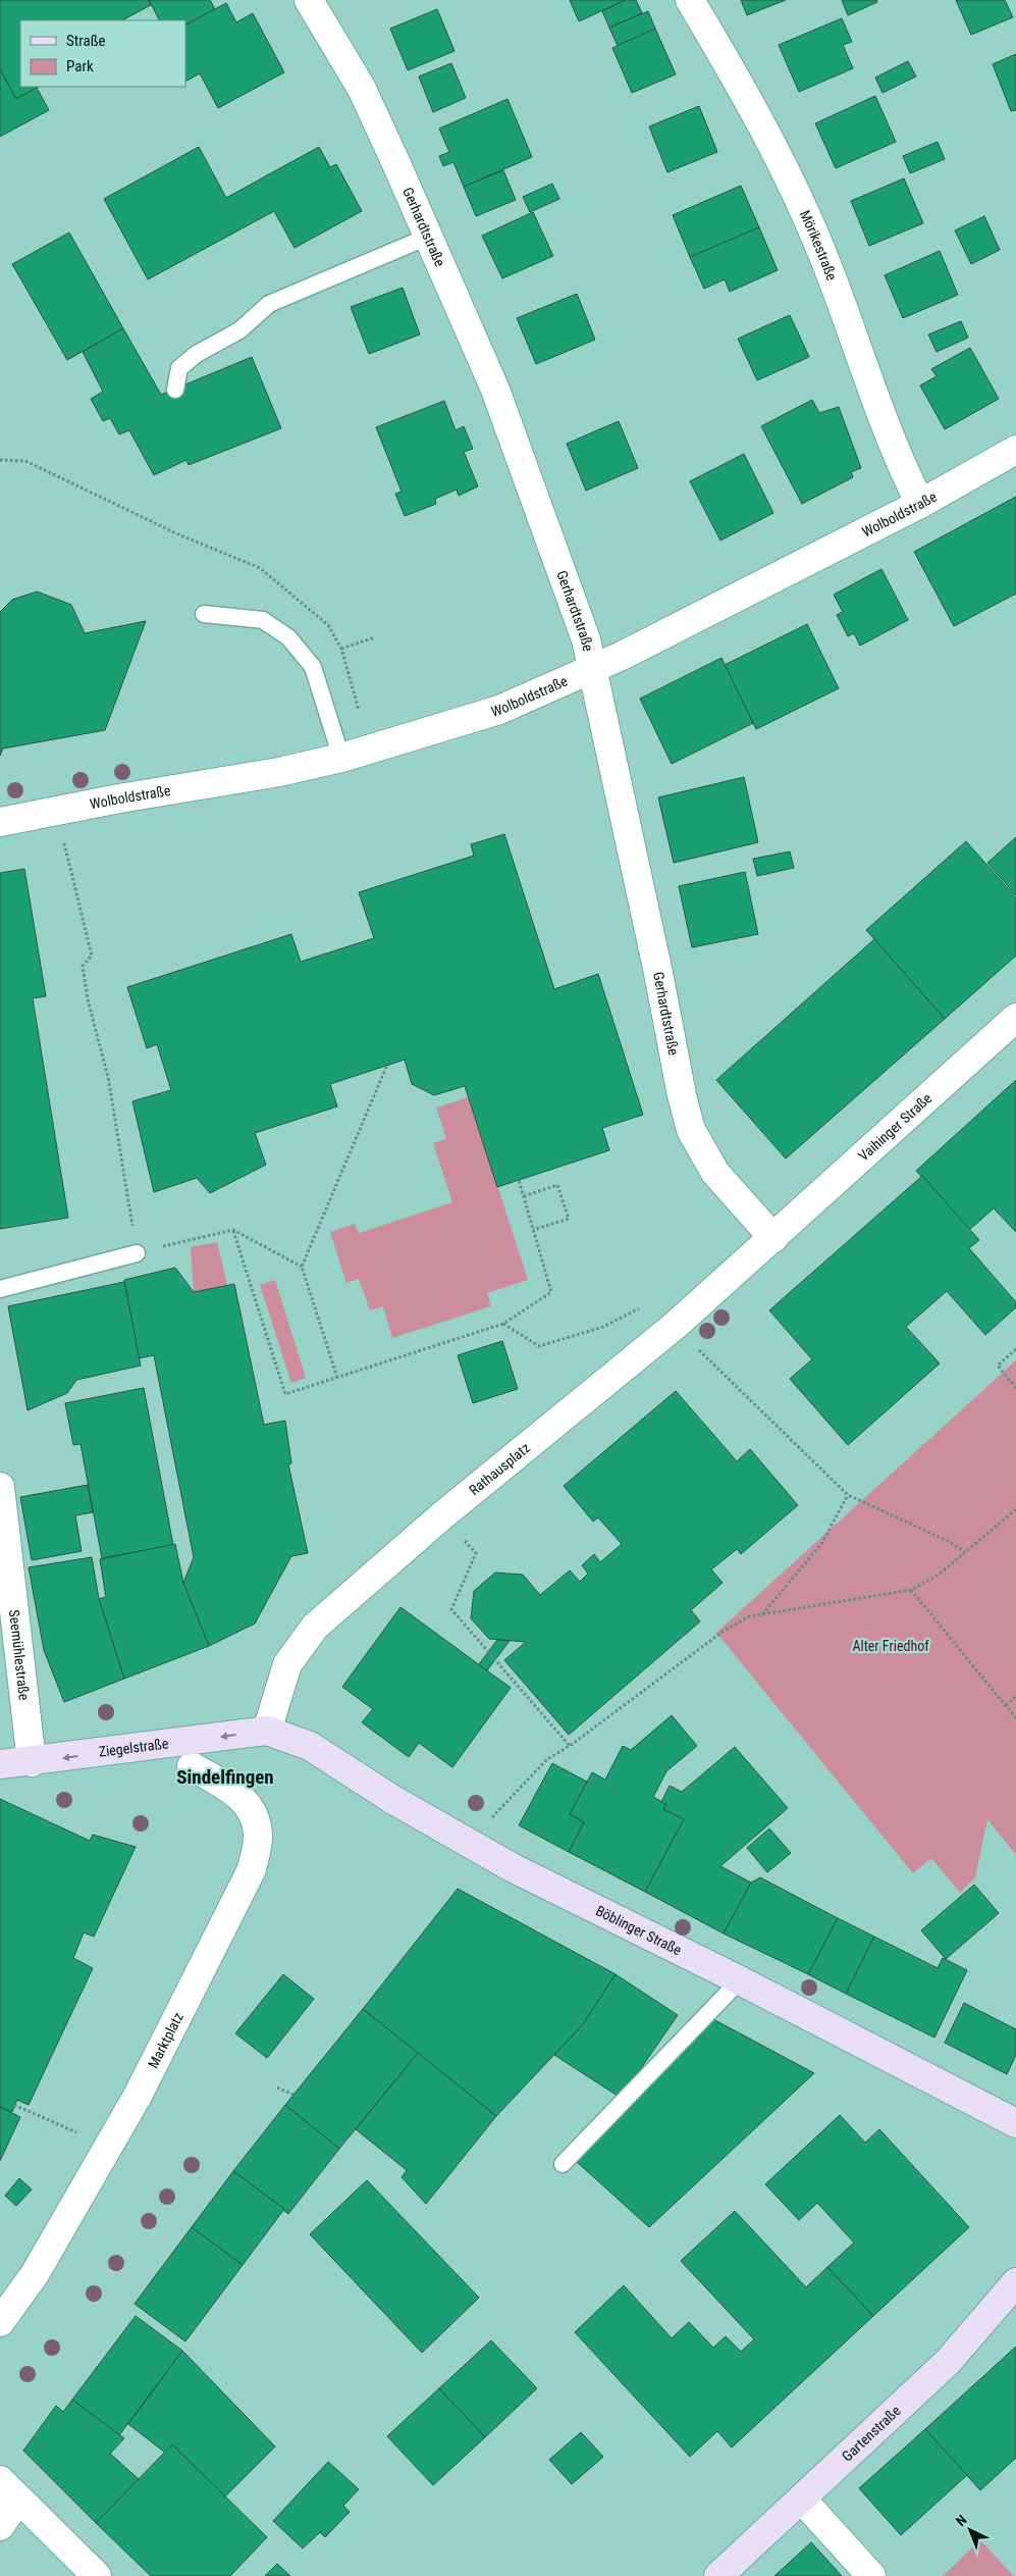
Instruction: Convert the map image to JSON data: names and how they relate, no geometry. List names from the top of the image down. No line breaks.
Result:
{"streets":{"main road":["Ziegelstraße","Böblinger Straße","Gartenstraße"],"street":["Gerhardtstraße","Mörikestraße","Wolboldstraße","Vaihinger Straße","Rathausplatz","Seemühlestraße","Marktplatz"]},"crossings":[["Gerhardtstraße","Wolboldstraße"],["Gerhardtstraße","Vaihinger Straße"],["Gerhardtstraße","Rathausplatz"],["Mörikestraße","Wolboldstraße"],["Vaihinger Straße","Rathausplatz"],["Rathausplatz","Ziegelstraße"],["Rathausplatz","Böblinger Straße"],["Seemühlestraße","Ziegelstraße"],["Ziegelstraße","Böblinger Straße"]],"one_way":["Ziegelstraße"],"districts":["Sindelfingen"],"parks":["Alter Friedhof"],"legend":["Straße","Park"],"north":"top left"}
